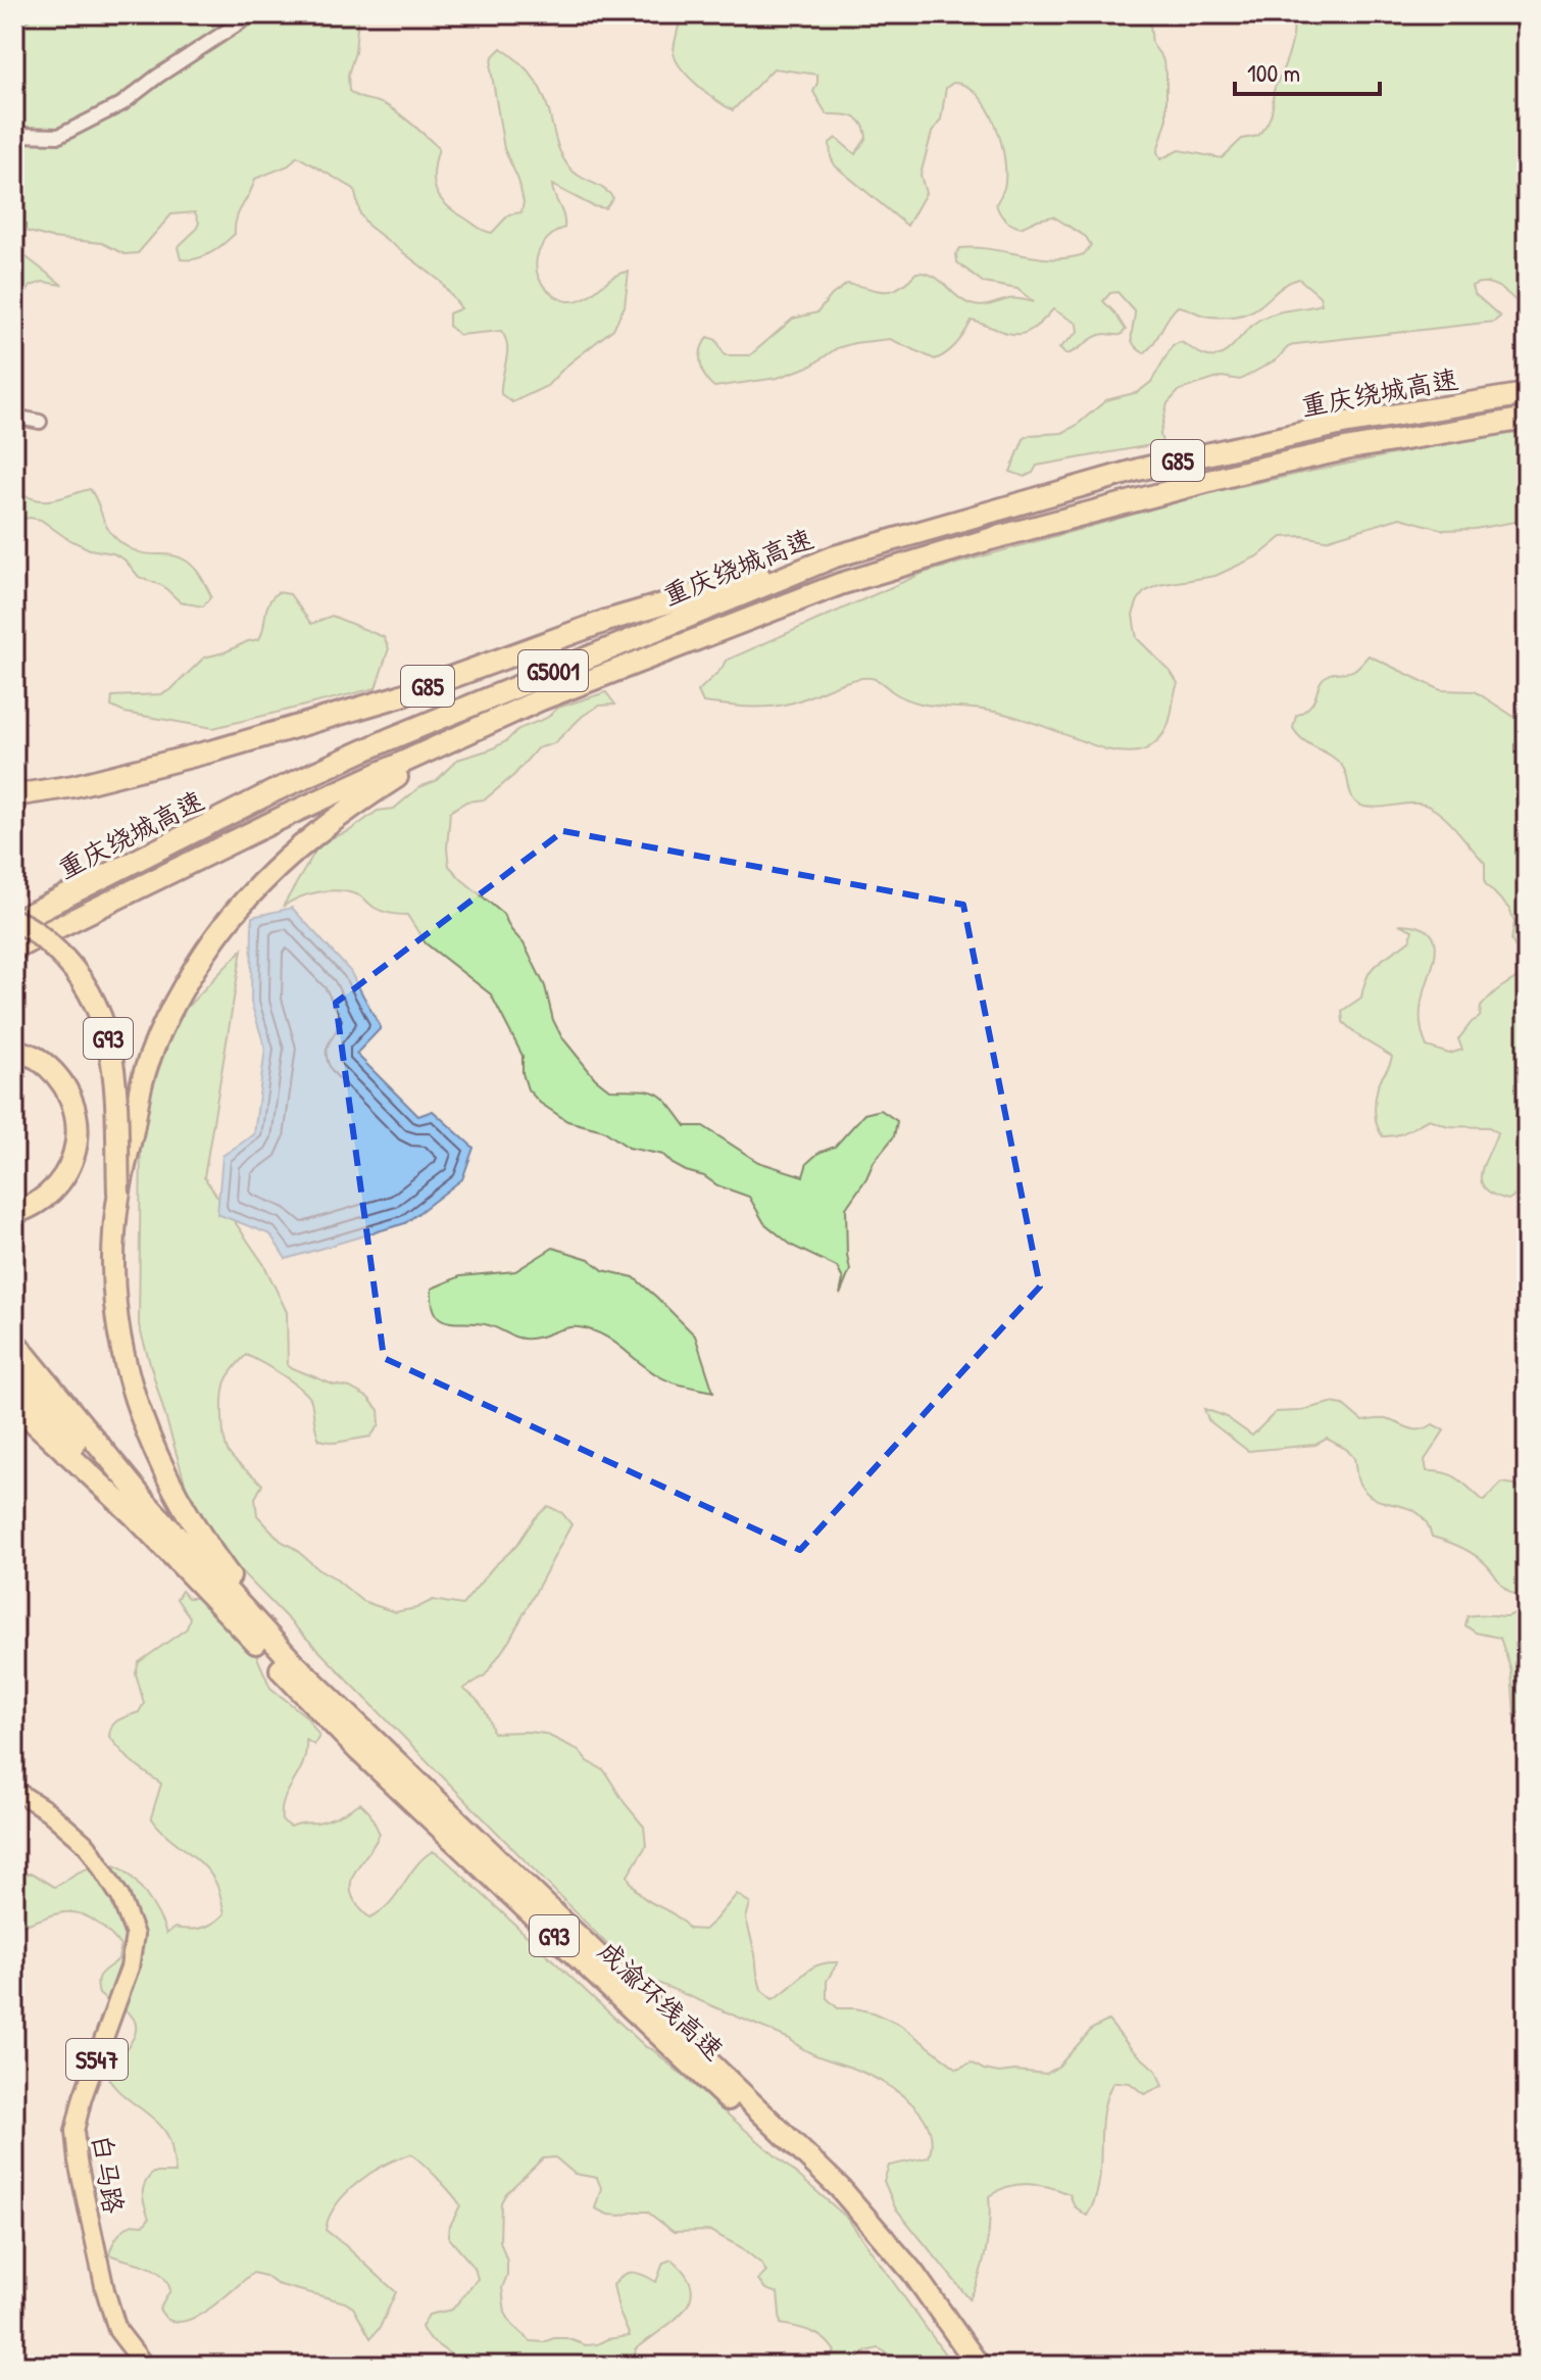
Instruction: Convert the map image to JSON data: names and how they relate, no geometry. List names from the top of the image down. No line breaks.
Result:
{"streets":{"highway":["重庆绕城高速","G85","G5001","G93","成渝环线高速"],"main road":["S547","白马路"]},"crossings":[["重庆绕城高速","G85"],["重庆绕城高速","G93"],["G93","成渝环线高速"]],"scale_bar":"100 m"}
